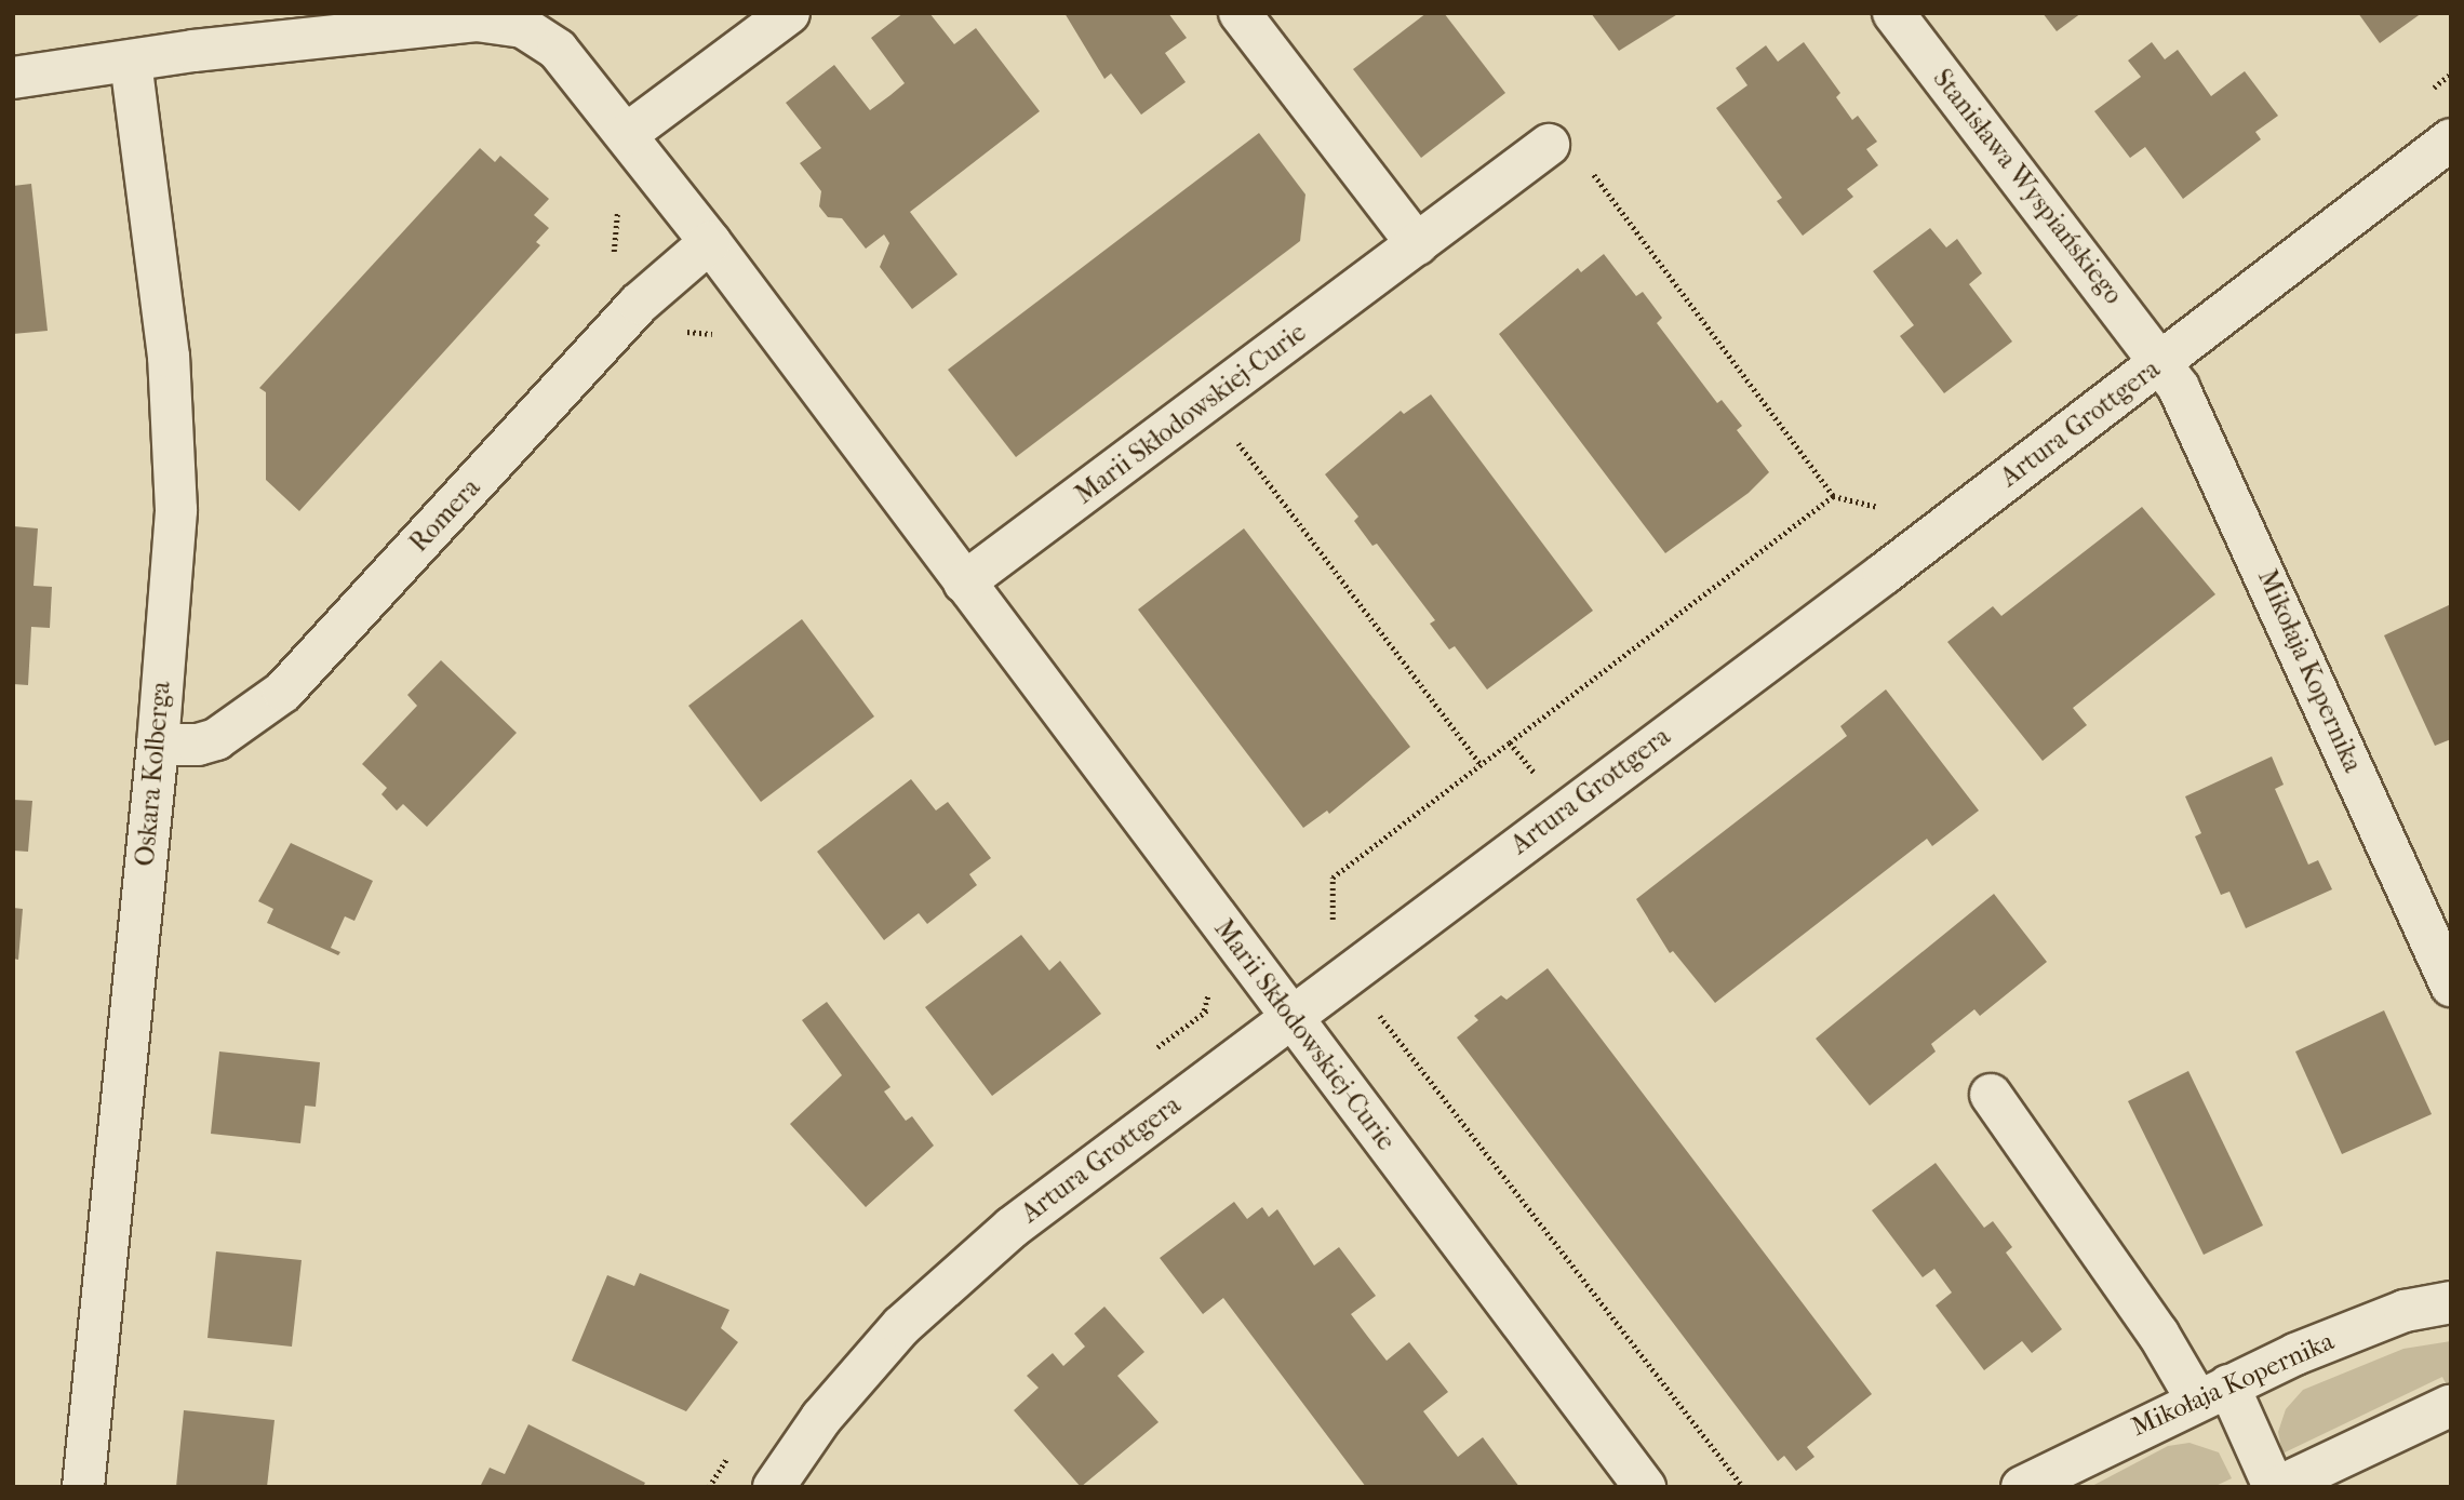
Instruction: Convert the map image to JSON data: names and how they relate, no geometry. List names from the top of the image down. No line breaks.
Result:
{"streets":{"street":["Stanisława Wyspiańskiego","Marii Skłodowskiej-Curie","Artura Grottgera","Romera","Mikołaja Kopernika","Oskara Kolberga"]},"crossings":[["Stanisława Wyspiańskiego","Artura Grottgera"],["Stanisława Wyspiańskiego","Mikołaja Kopernika"],["Marii Skłodowskiej-Curie","Artura Grottgera"],["Marii Skłodowskiej-Curie","Romera"],["Marii Skłodowskiej-Curie","Oskara Kolberga"],["Artura Grottgera","Mikołaja Kopernika"],["Romera","Oskara Kolberga"]]}
